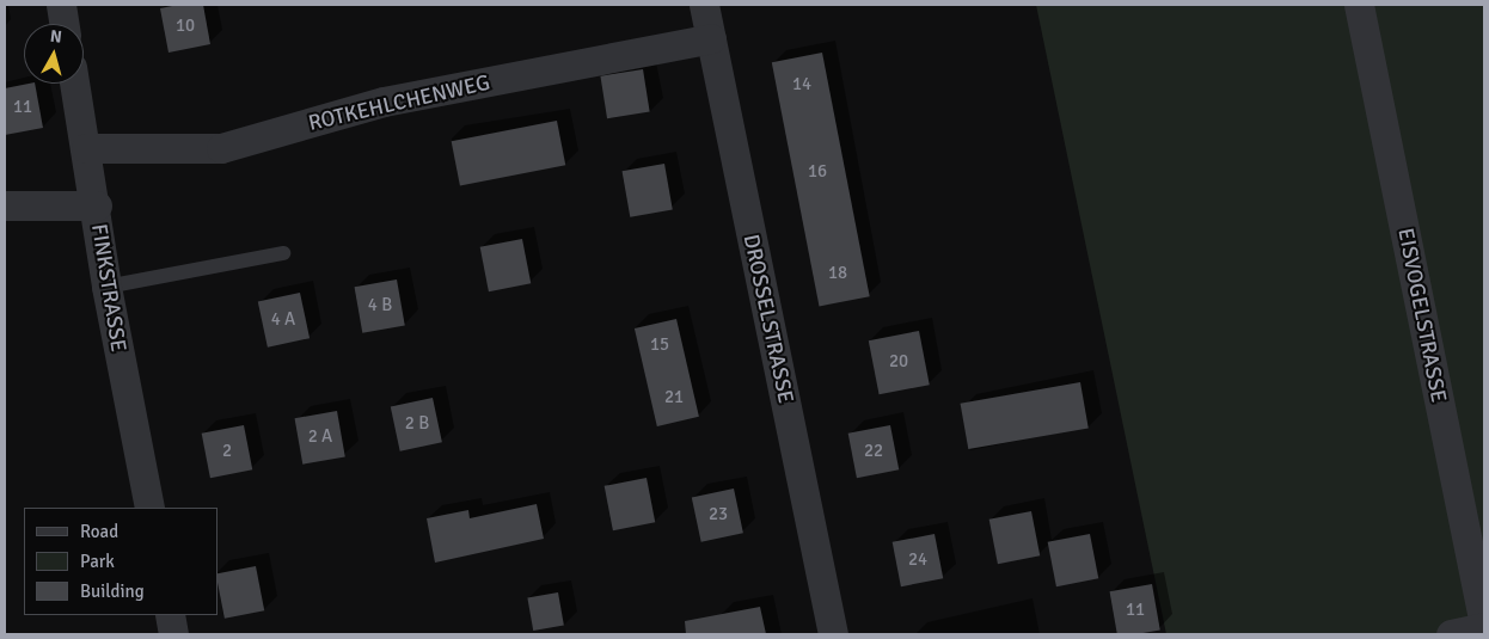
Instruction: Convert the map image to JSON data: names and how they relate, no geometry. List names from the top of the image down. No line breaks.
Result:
{"streets":{"street":["ROTKEHLCHENWEG","FINKSTRASSE","EISVOGELSTRASSE","DROSSELSTRASSE"]},"crossings":[["ROTKEHLCHENWEG","FINKSTRASSE"],["ROTKEHLCHENWEG","DROSSELSTRASSE"]],"house_numbers":["10","14","11","16","18","4 B","4 A","15","20","21","2 B","2 A","2","22","23","24","11"],"legend":["Road","Park","Building"],"north":"top"}
